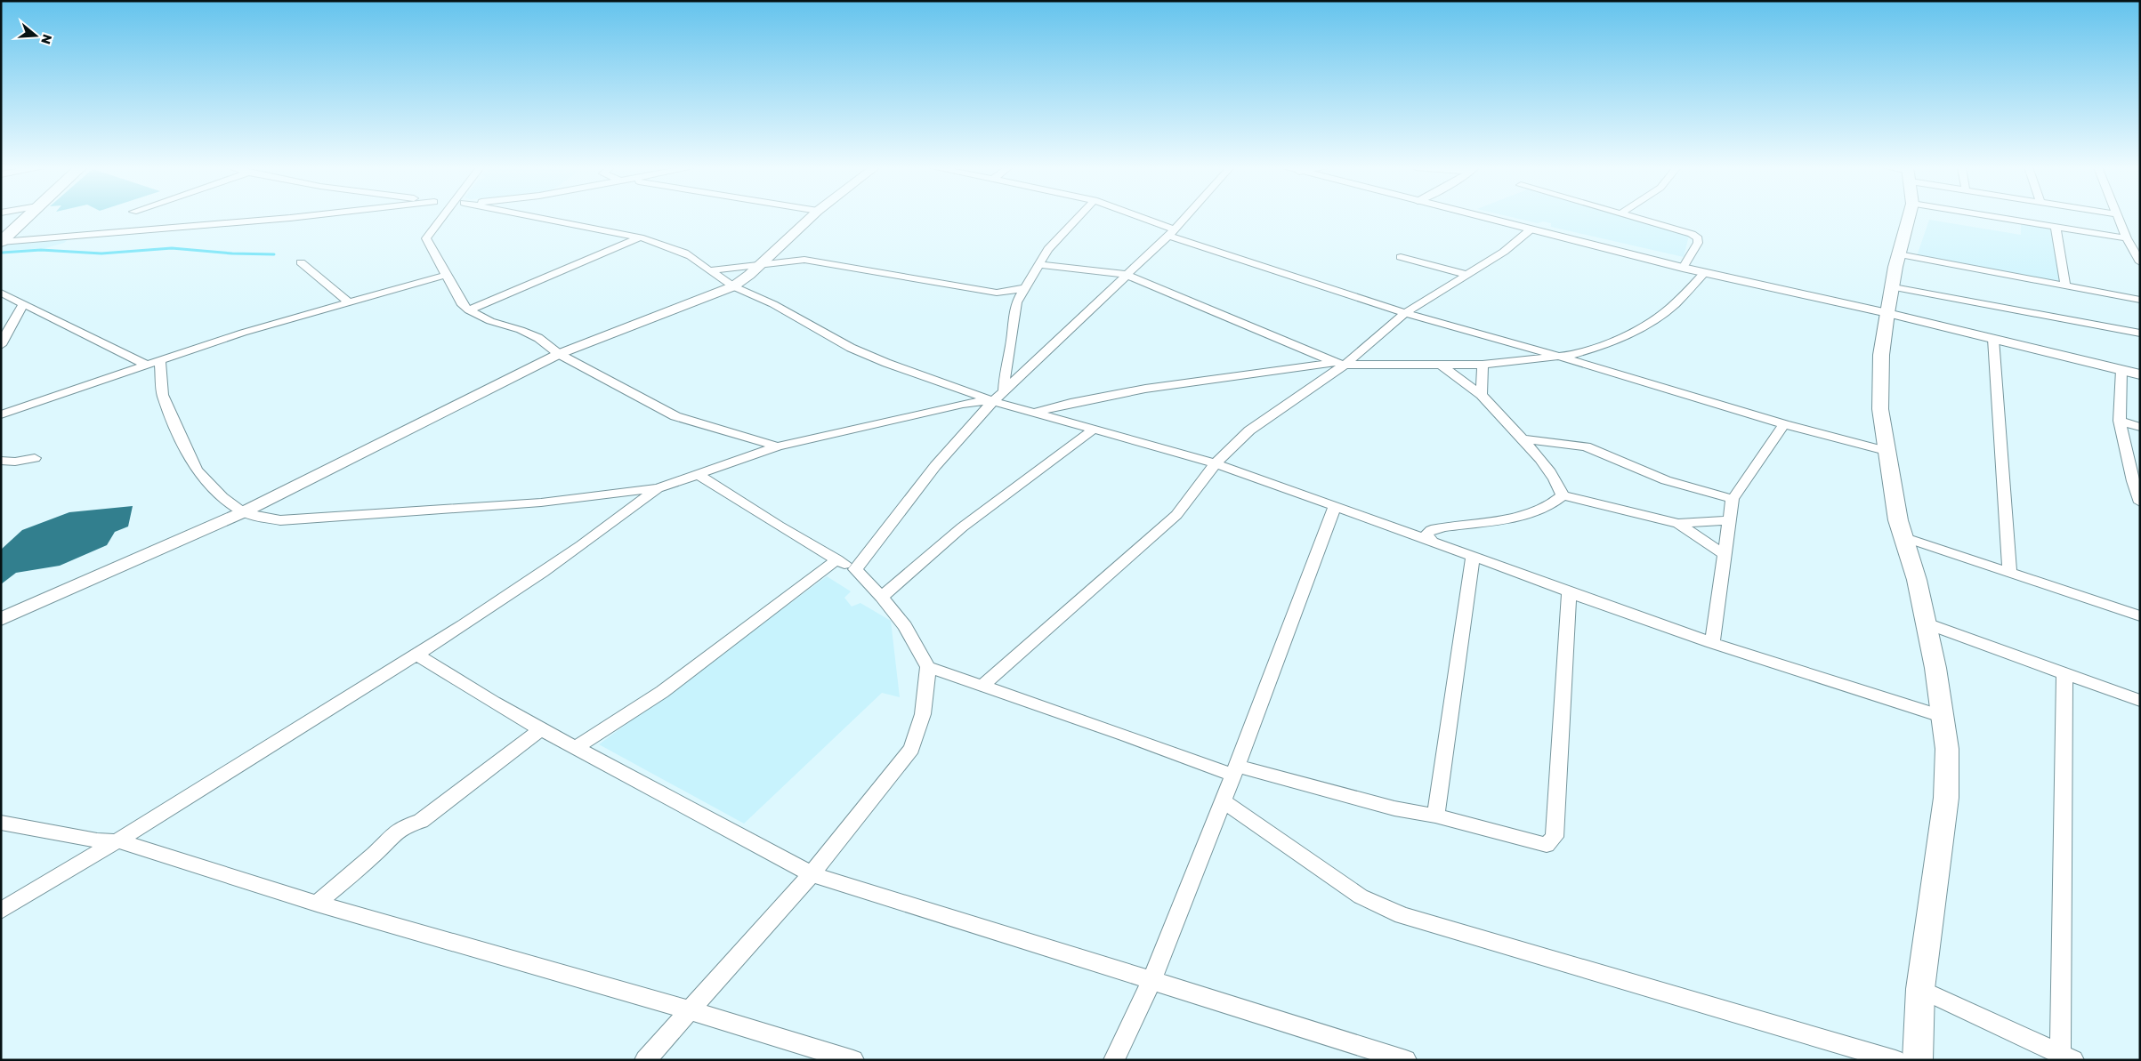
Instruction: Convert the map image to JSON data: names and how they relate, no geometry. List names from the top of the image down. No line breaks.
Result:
{"north":"right"}
